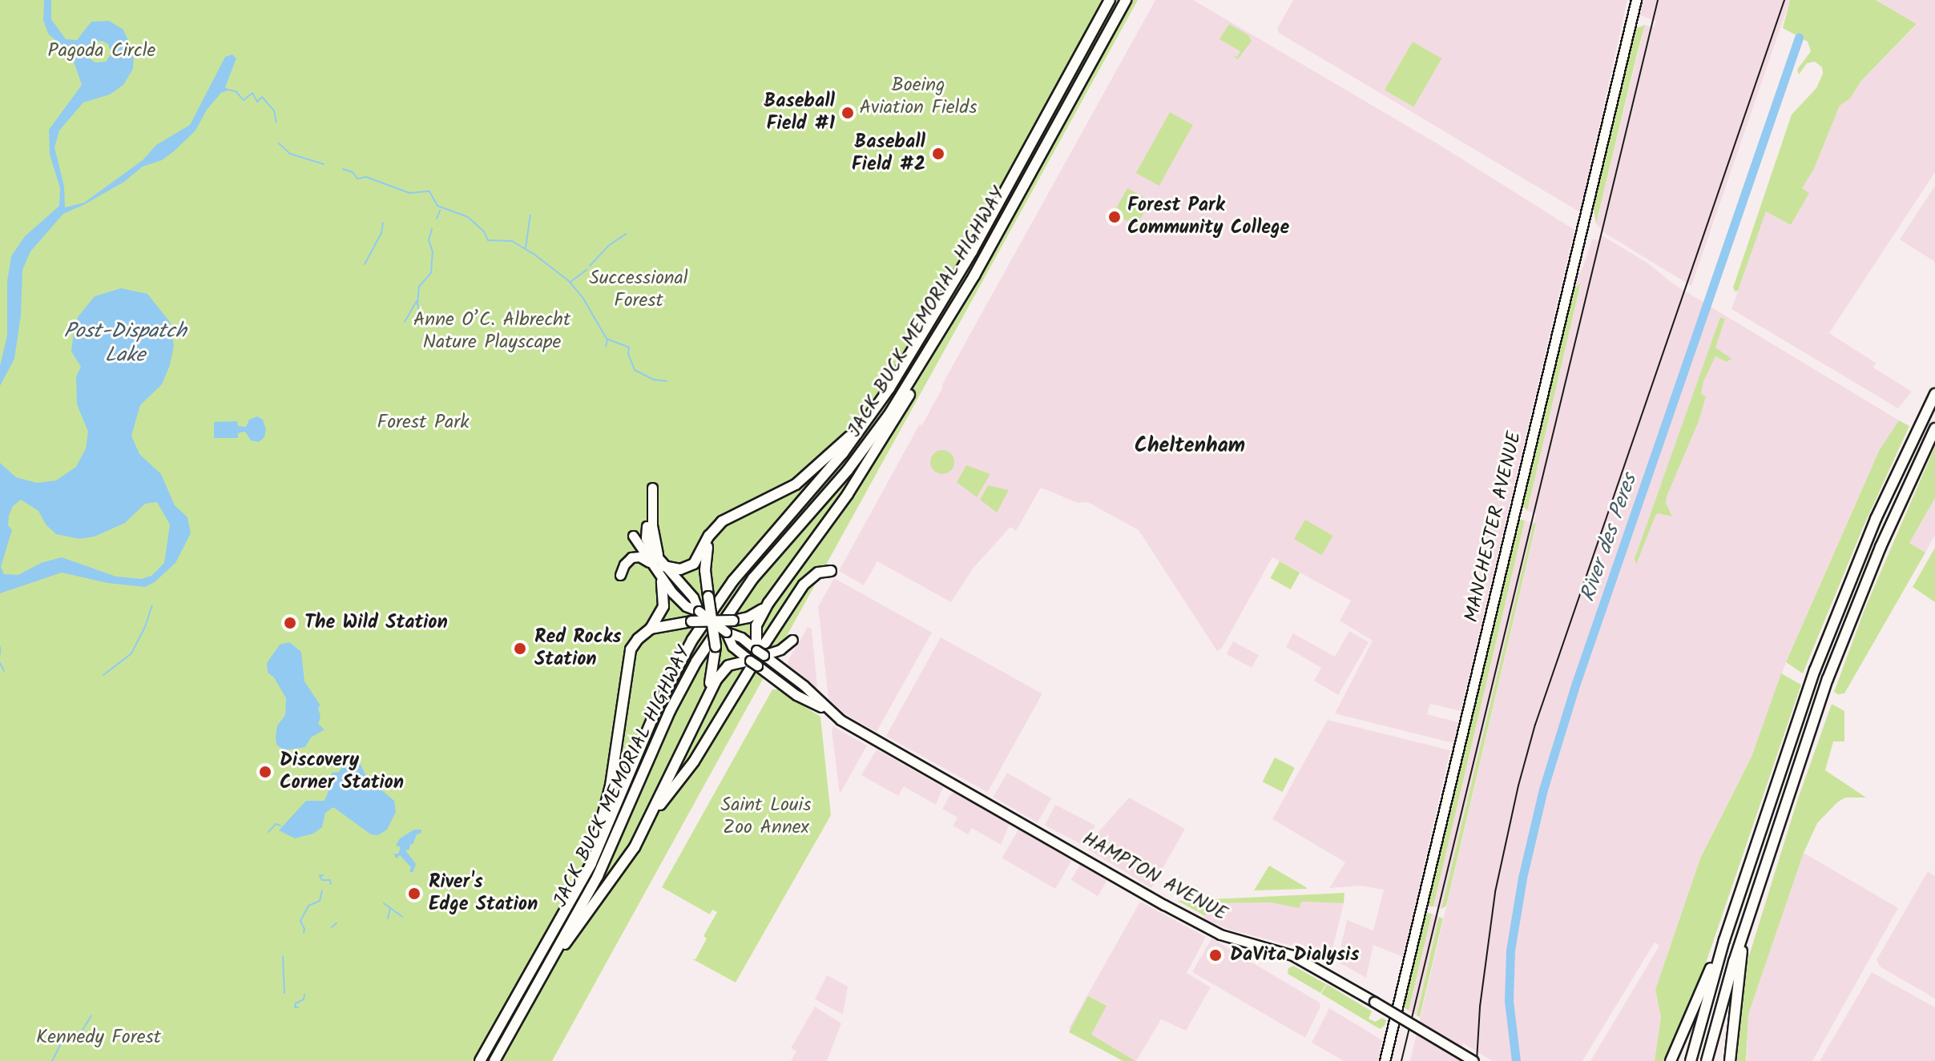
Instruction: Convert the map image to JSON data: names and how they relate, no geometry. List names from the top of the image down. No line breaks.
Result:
{"streets":{"highway":["JACK BUCK MEMORIAL HIGHWAY"],"main road":["MANCHESTER AVENUE","HAMPTON AVENUE"]},"districts":["Cheltenham"],"water":["Post-Dispatch Lake","River des Peres"],"parks":["Pagoda Circle","Boeing Aviation Fields","Successional Forest","Anne O’C. Albrecht Nature Playscape","Forest Park","Saint Louis Zoo Annex","Kennedy Forest"],"places":["Baseball Field #1","Baseball Field #2","Forest Park Community College","The Wild Station","Red Rocks Station","Discovery Corner Station","River's Edge Station","DaVita Dialysis"]}
